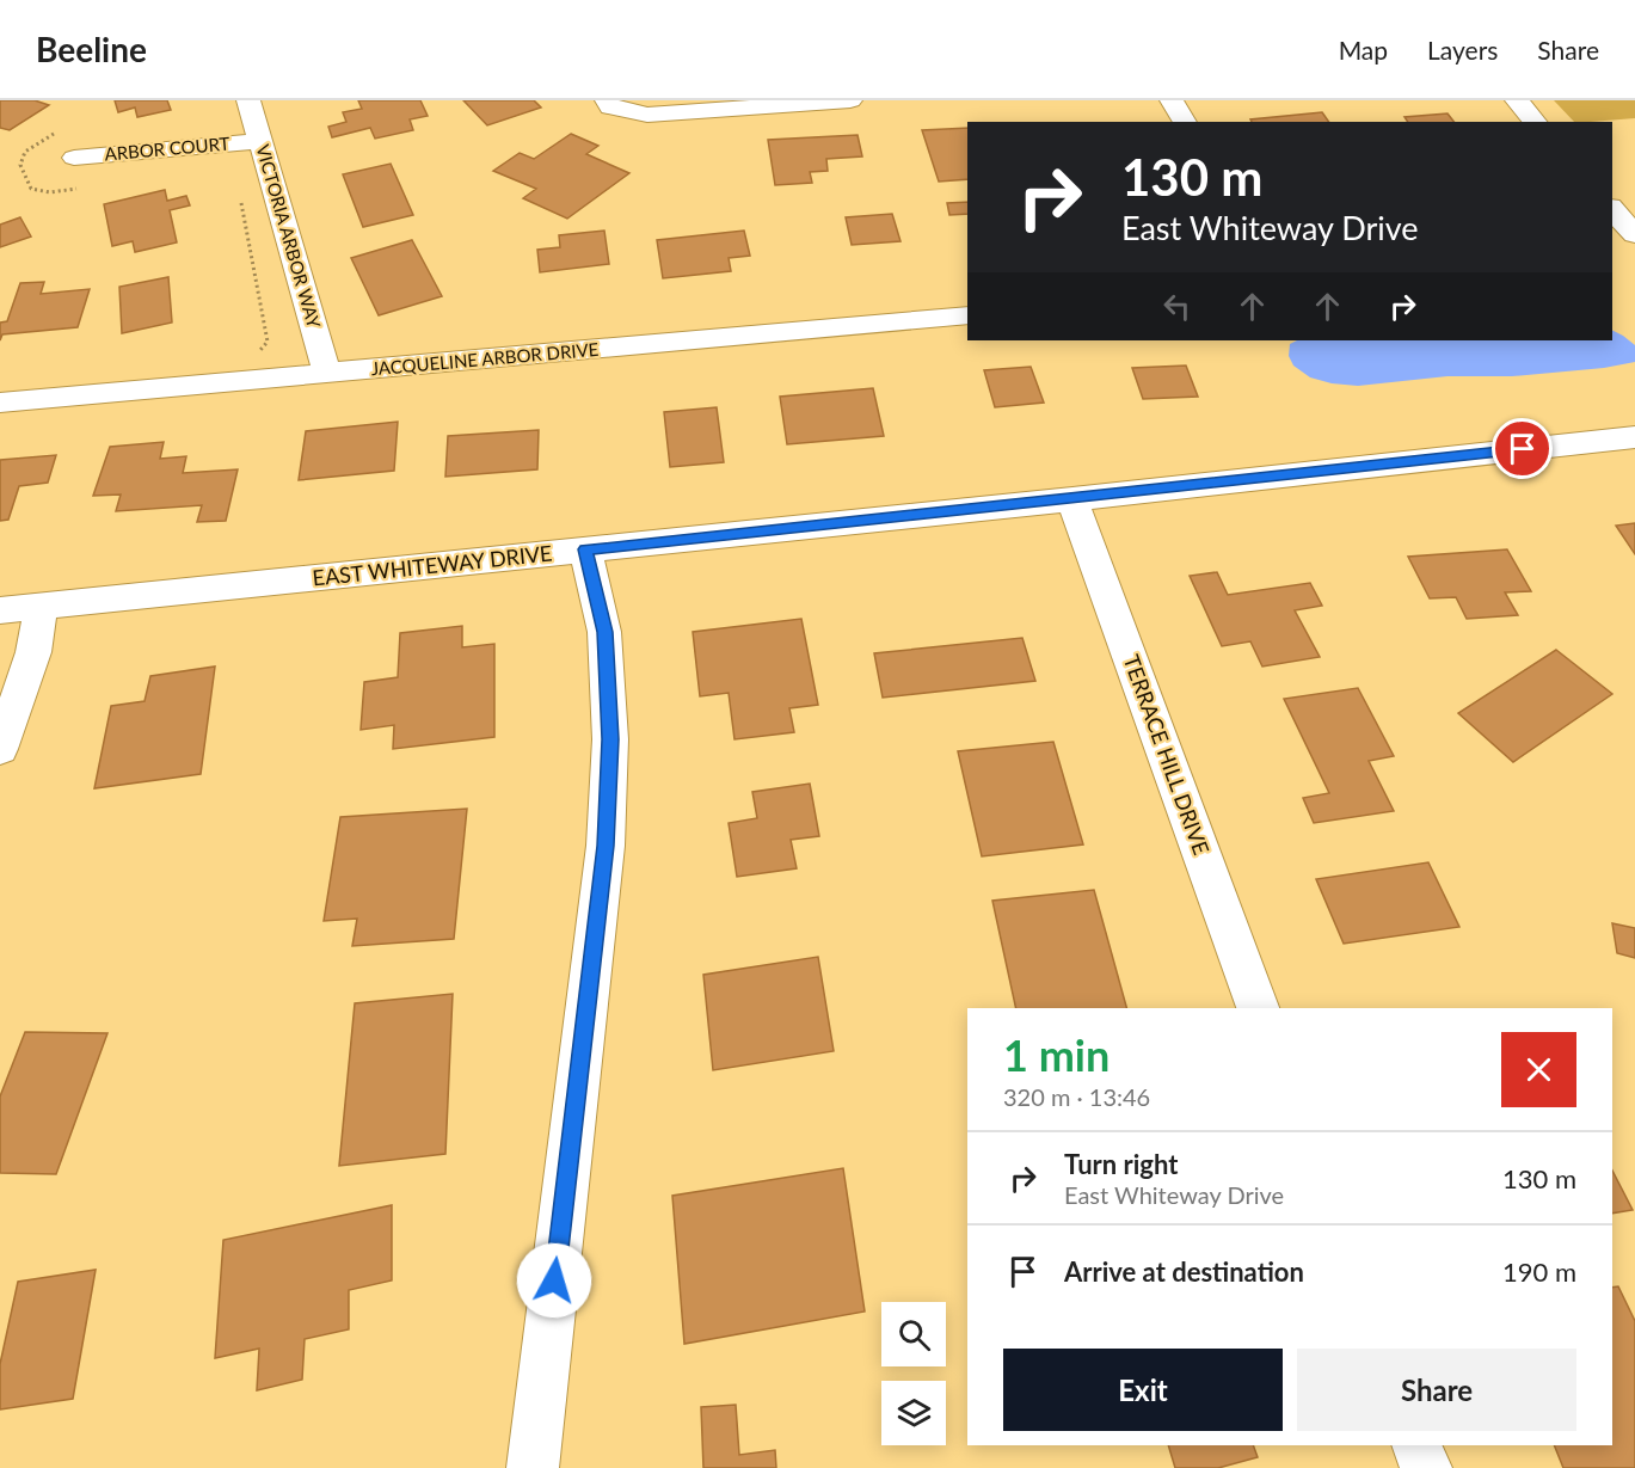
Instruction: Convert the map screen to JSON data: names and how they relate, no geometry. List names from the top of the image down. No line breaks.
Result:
{"streets":{"street":["ARBOR COURT","VICTORIA ARBOR WAY","JACQUELINE ARBOR DRIVE","EAST WHITEWAY DRIVE","TERRACE HILL DRIVE"]},"crossings":[["ARBOR COURT","VICTORIA ARBOR WAY"],["VICTORIA ARBOR WAY","JACQUELINE ARBOR DRIVE"],["EAST WHITEWAY DRIVE","TERRACE HILL DRIVE"]],"page":{"header":"Beeline","nav":["Map","Layers","Share"],"turn":["130 m","East Whiteway Drive"],"heading":["1 min","320 m · 13:46"],"list":[{"name":"Turn right","note":"East Whiteway Drive","value":"130 m"},{"name":"Arrive at destination","value":"190 m"}],"buttons":["Exit","Share"]}}
